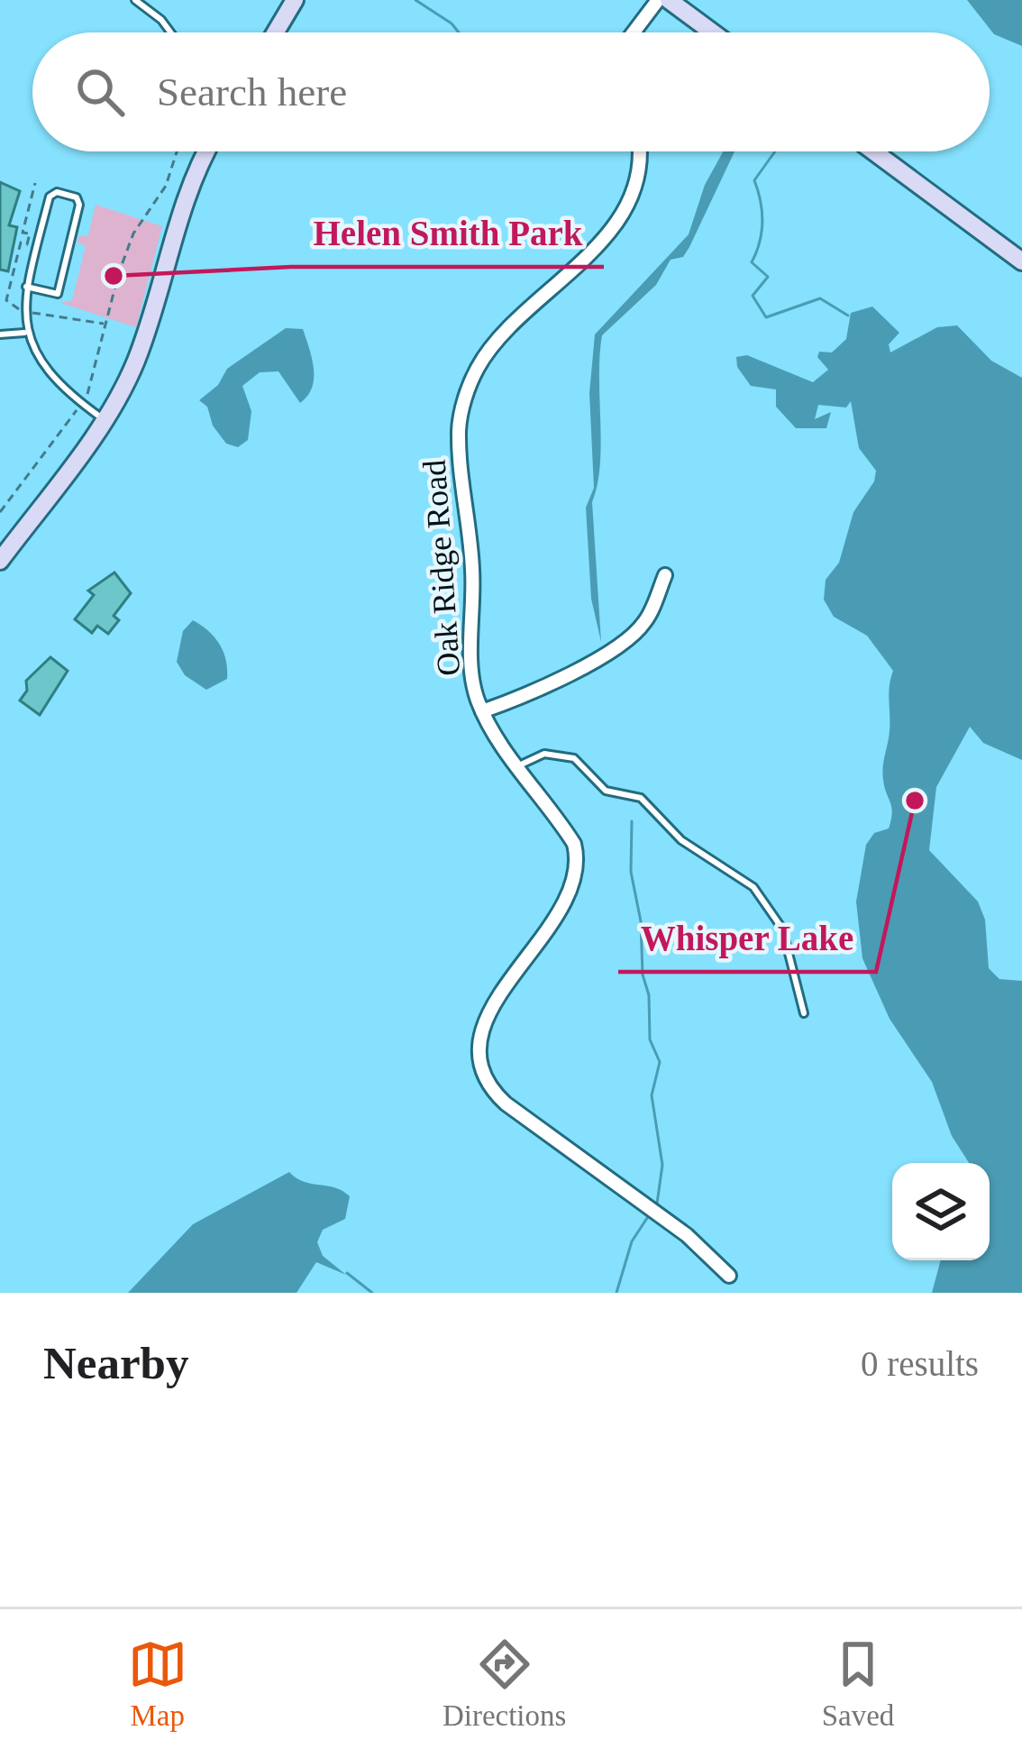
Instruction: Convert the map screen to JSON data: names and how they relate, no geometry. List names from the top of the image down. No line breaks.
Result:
{"streets":{"street":["Oak Ridge Road"]},"places":["Helen Smith Park","Whisper Lake"],"page":{"search":"Search here","heading":["Nearby","0 results"],"nav":["Map","Directions","Saved"]}}
